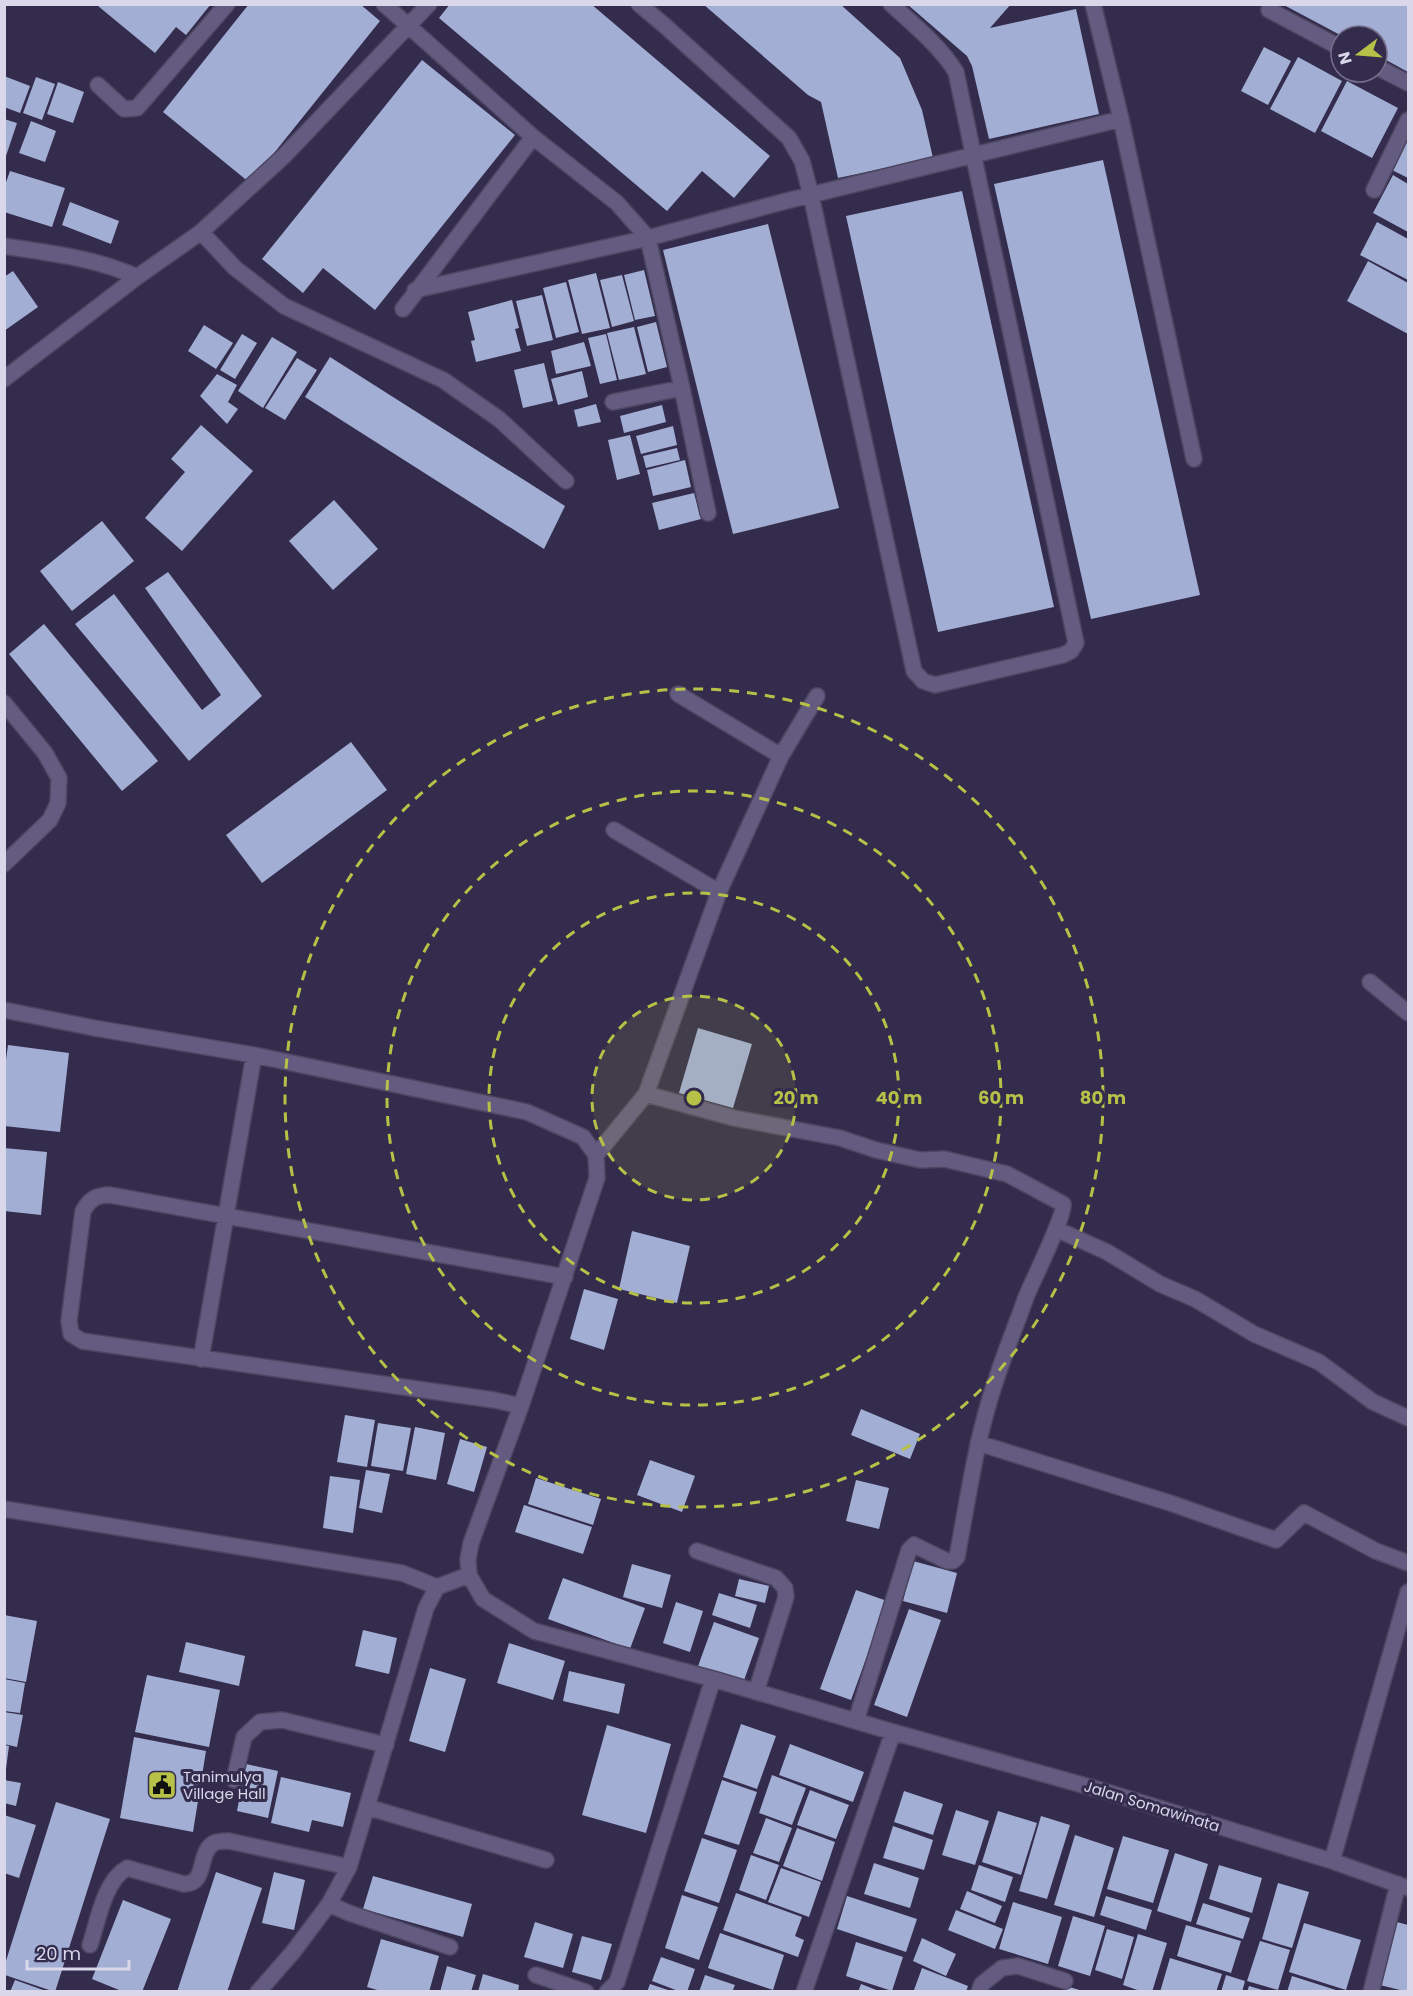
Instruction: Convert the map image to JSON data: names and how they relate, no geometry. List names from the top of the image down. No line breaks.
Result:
{"streets":{"street":["Jalan Somawinata"]},"places":{"public building":["Tanimulya Village Hall"]},"scale_bar":"20 m","north":"left","rings":["20 m","40 m","60 m","80 m"]}
